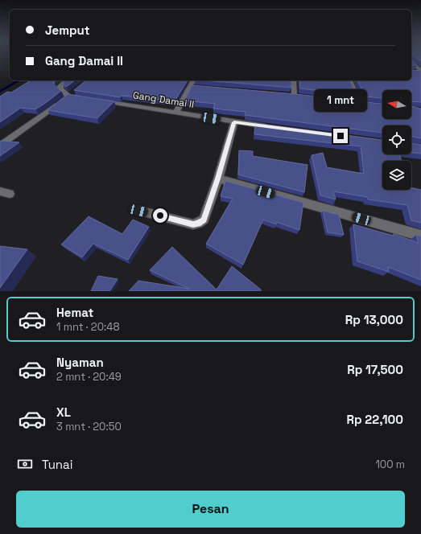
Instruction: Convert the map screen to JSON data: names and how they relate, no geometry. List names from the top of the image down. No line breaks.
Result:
{"streets":{"street":["Gang Damai II"]},"north":"left","page":{"banner":["Jemput","Gang Damai II"],"bubble":"1 mnt","list":[{"name":"Hemat","note":"1 mnt · 20:48","value":"Rp 13,000"},{"name":"Nyaman","note":"2 mnt · 20:49","value":"Rp 17,500"},{"name":"XL","note":"3 mnt · 20:50","value":"Rp 22,100"}],"pay":["Tunai","100 m"],"buttons":"Pesan"}}
